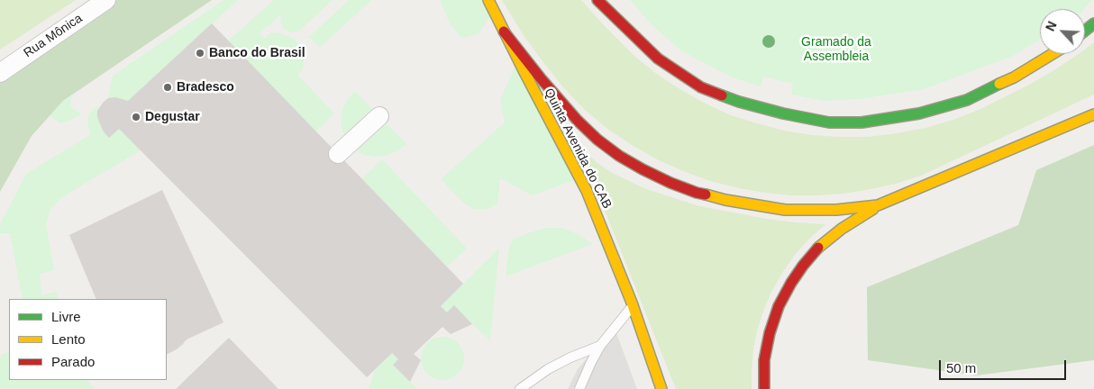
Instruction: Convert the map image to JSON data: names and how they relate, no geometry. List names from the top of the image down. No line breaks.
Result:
{"streets":{"main road":["Quinta Avenida do CAB"],"street":["Rua Mônica"]},"parks":["Gramado da Assembleia"],"places":["Banco do Brasil","Bradesco","Degustar"],"legend":["Livre","Lento","Parado"],"scale_bar":"50 m","north":"top left"}
